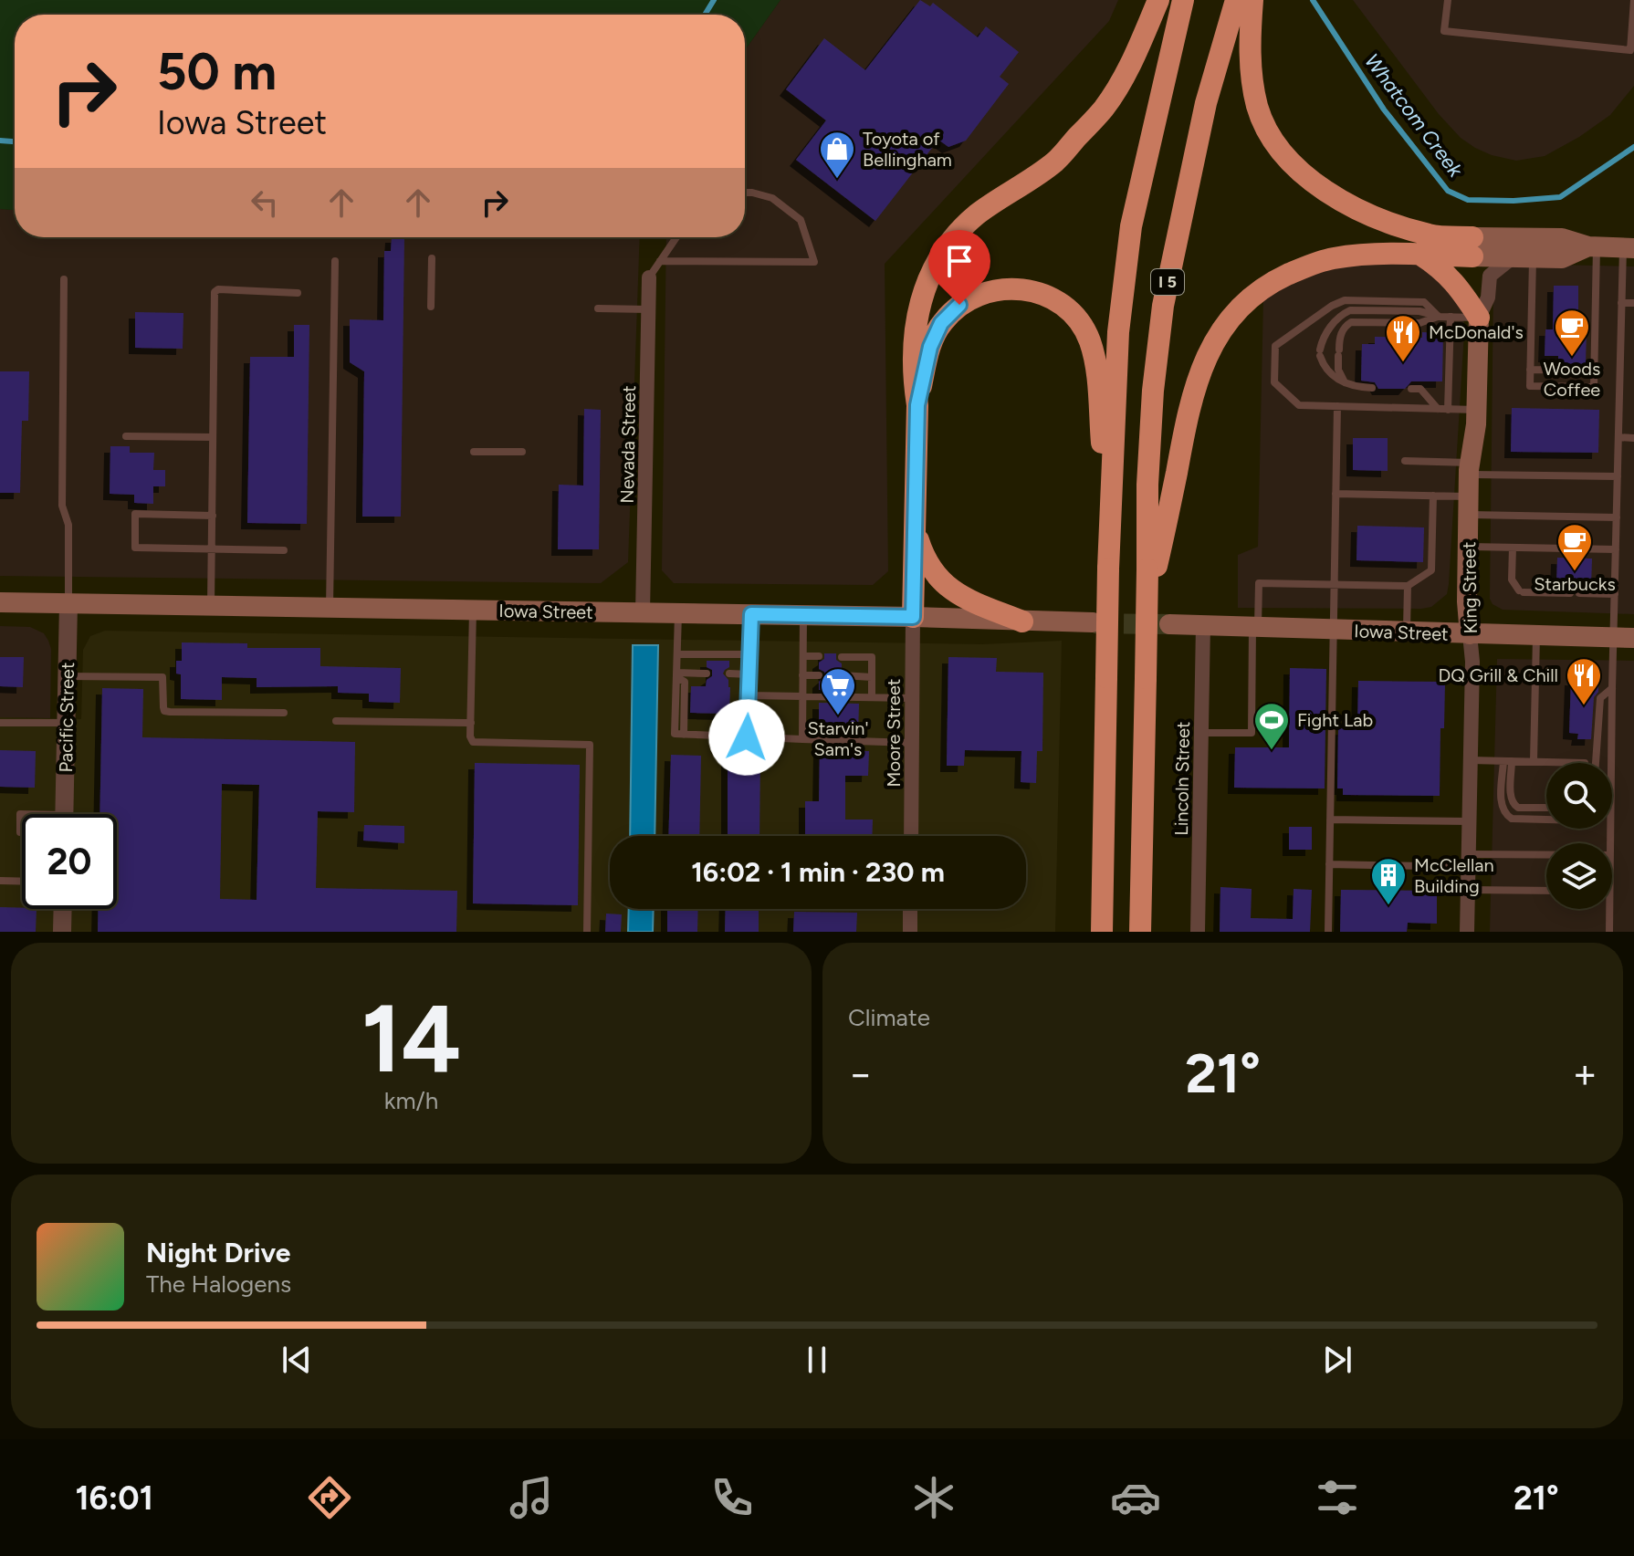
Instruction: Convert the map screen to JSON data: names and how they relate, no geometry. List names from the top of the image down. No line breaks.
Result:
{"streets":{"highway":["I 5"],"main road":["King Street","Iowa Street"],"street":["Nevada Street","Pacific Street","Moore Street","Lincoln Street"]},"crossings":[["Nevada Street","Iowa Street"],["King Street","Iowa Street"],["Iowa Street","Pacific Street"],["Iowa Street","Moore Street"],["Iowa Street","Lincoln Street"]],"water":["Whatcom Creek"],"places":{"shop":["Toyota of Bellingham"],"cafe":["Woods Coffee","Starbucks"],"restaurant":["McDonald's","DQ Grill & Chill"],"supermarket":["Starvin' Sam's"],"sports":["Fight Lab"],"building":["McClellan Building"]},"page":{"turn":["50 m","Iowa Street"],"limit":"20","trip":"16:02 · 1 min · 230 m","tile":[["14","km/h"],"Climate"],"heat":["−","21°","+"],"song":["Night Drive","The Halogens"],"tabs":["16:01","21°"]}}
